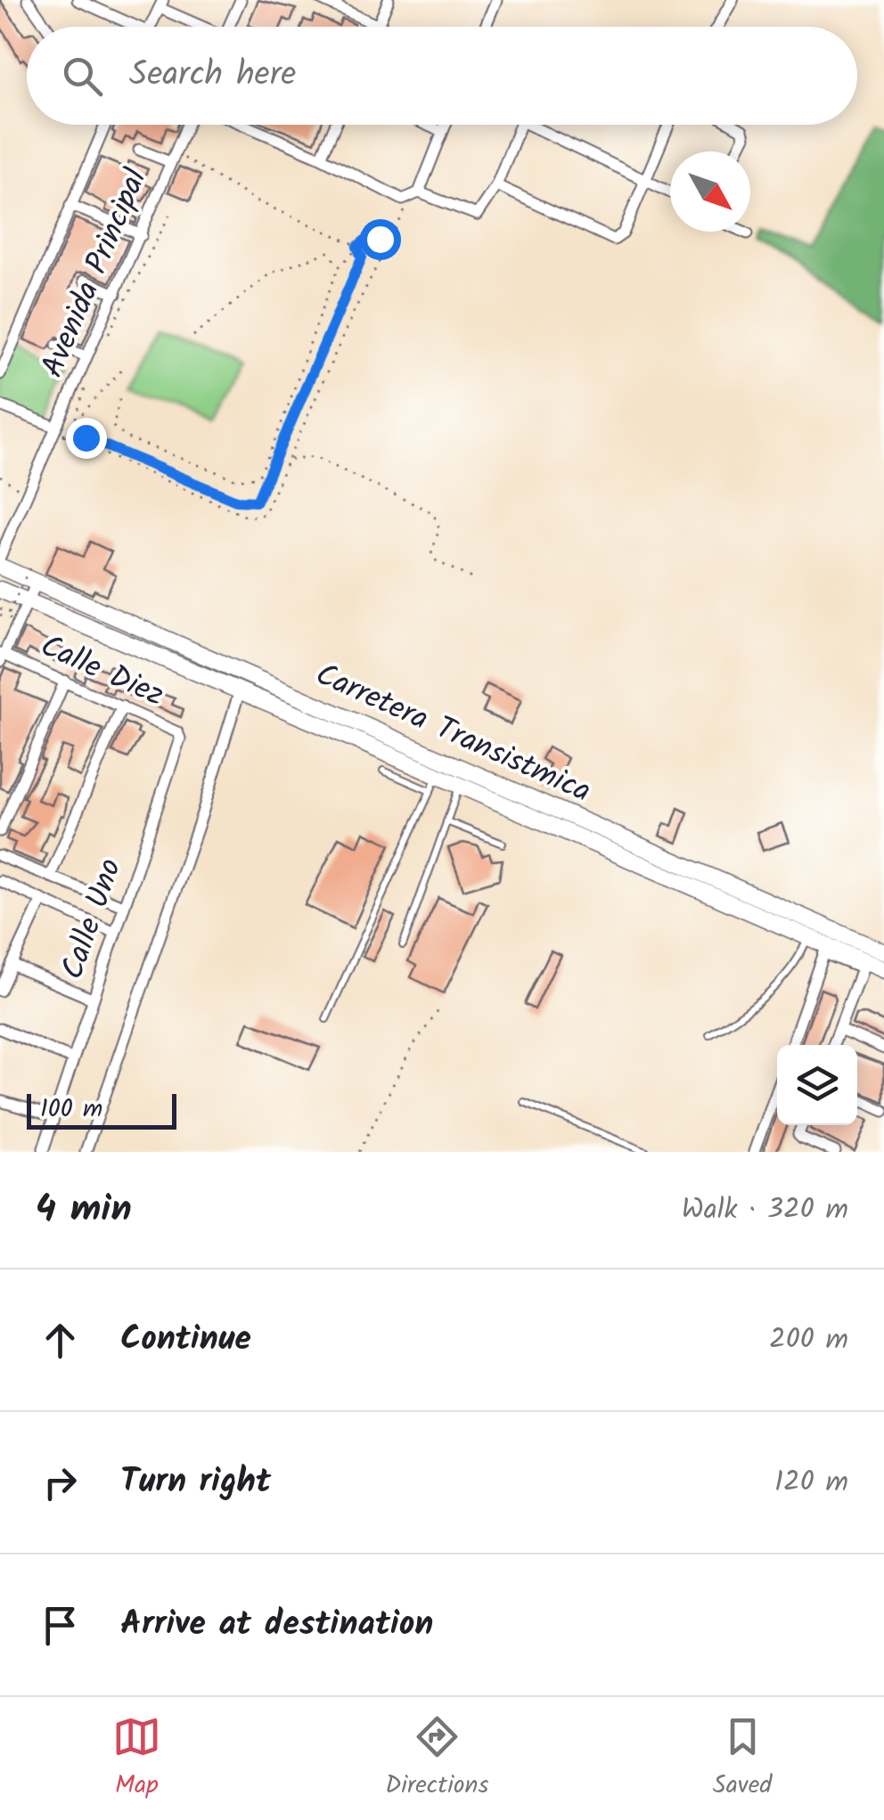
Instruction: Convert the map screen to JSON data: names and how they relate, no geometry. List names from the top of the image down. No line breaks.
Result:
{"streets":{"main road":["Carretera Transistmica"],"street":["Avenida Principal","Calle Diez","Calle Uno"]},"crossings":[["Calle Diez","Calle Uno"]],"scale_bar":"100 m","north":"bottom right","page":{"search":"Search here","scale":"100 m","heading":["4 min","Walk · 320 m"],"list":[["Continue","200 m"],["Turn right","120 m"],"Arrive at destination"],"nav":["Map","Directions","Saved"]}}
